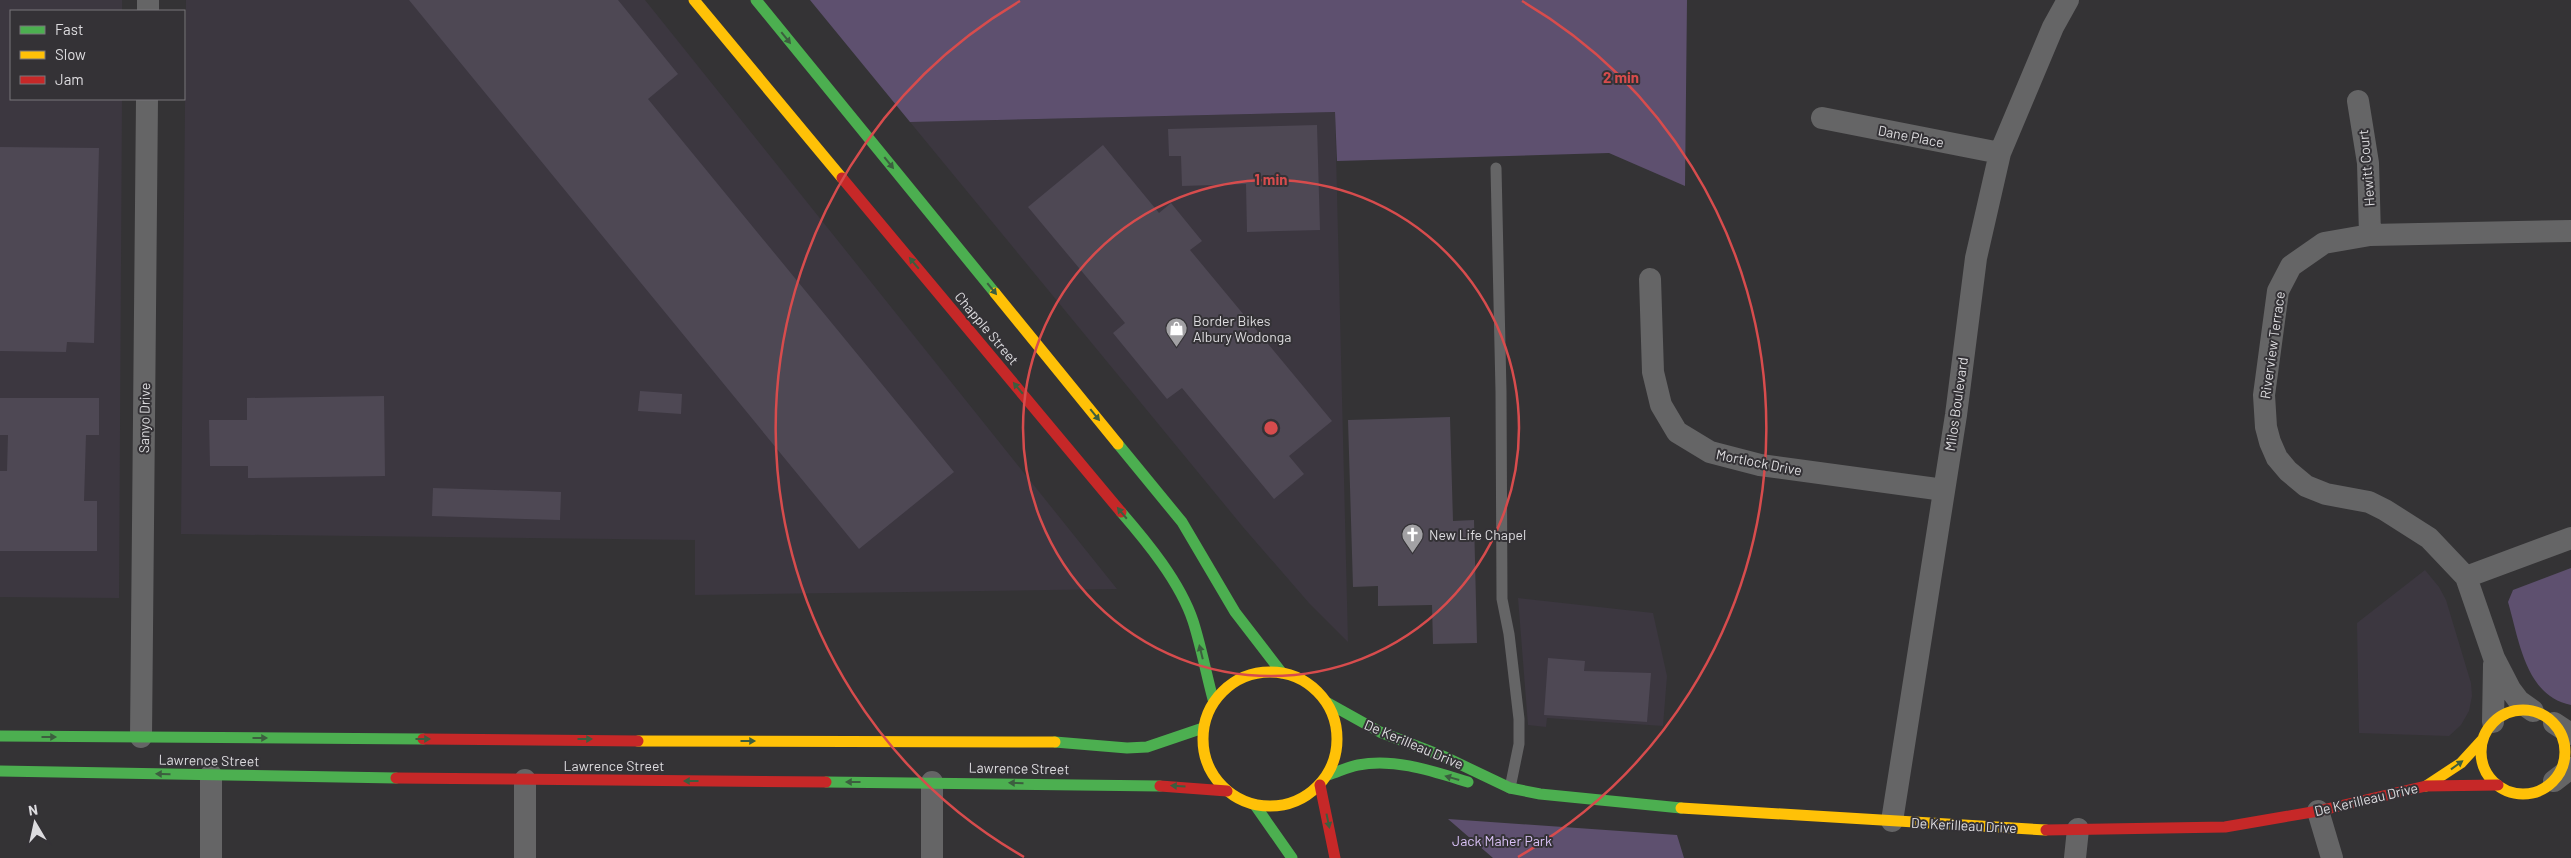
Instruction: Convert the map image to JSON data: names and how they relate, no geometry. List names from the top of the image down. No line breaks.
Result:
{"streets":{"street":["Dane Place","Hewitt Court","Chapple Street","Riverview Terrace","Milos Boulevard","Sanyo Drive","Mortlock Drive","De Kerilleau Drive","Lawrence Street"]},"crossings":[["Dane Place","Milos Boulevard"],["Hewitt Court","Riverview Terrace"],["Chapple Street","De Kerilleau Drive"],["Chapple Street","Lawrence Street"],["Riverview Terrace","De Kerilleau Drive"],["Milos Boulevard","Mortlock Drive"],["Milos Boulevard","De Kerilleau Drive"],["Sanyo Drive","Lawrence Street"],["De Kerilleau Drive","Lawrence Street"]],"parks":["Jack Maher Park"],"places":{"shop":["Border Bikes Albury Wodonga"],"church":["New Life Chapel"]},"legend":["Fast","Slow","Jam"],"north":"top","rings":["2 min","1 min"]}
